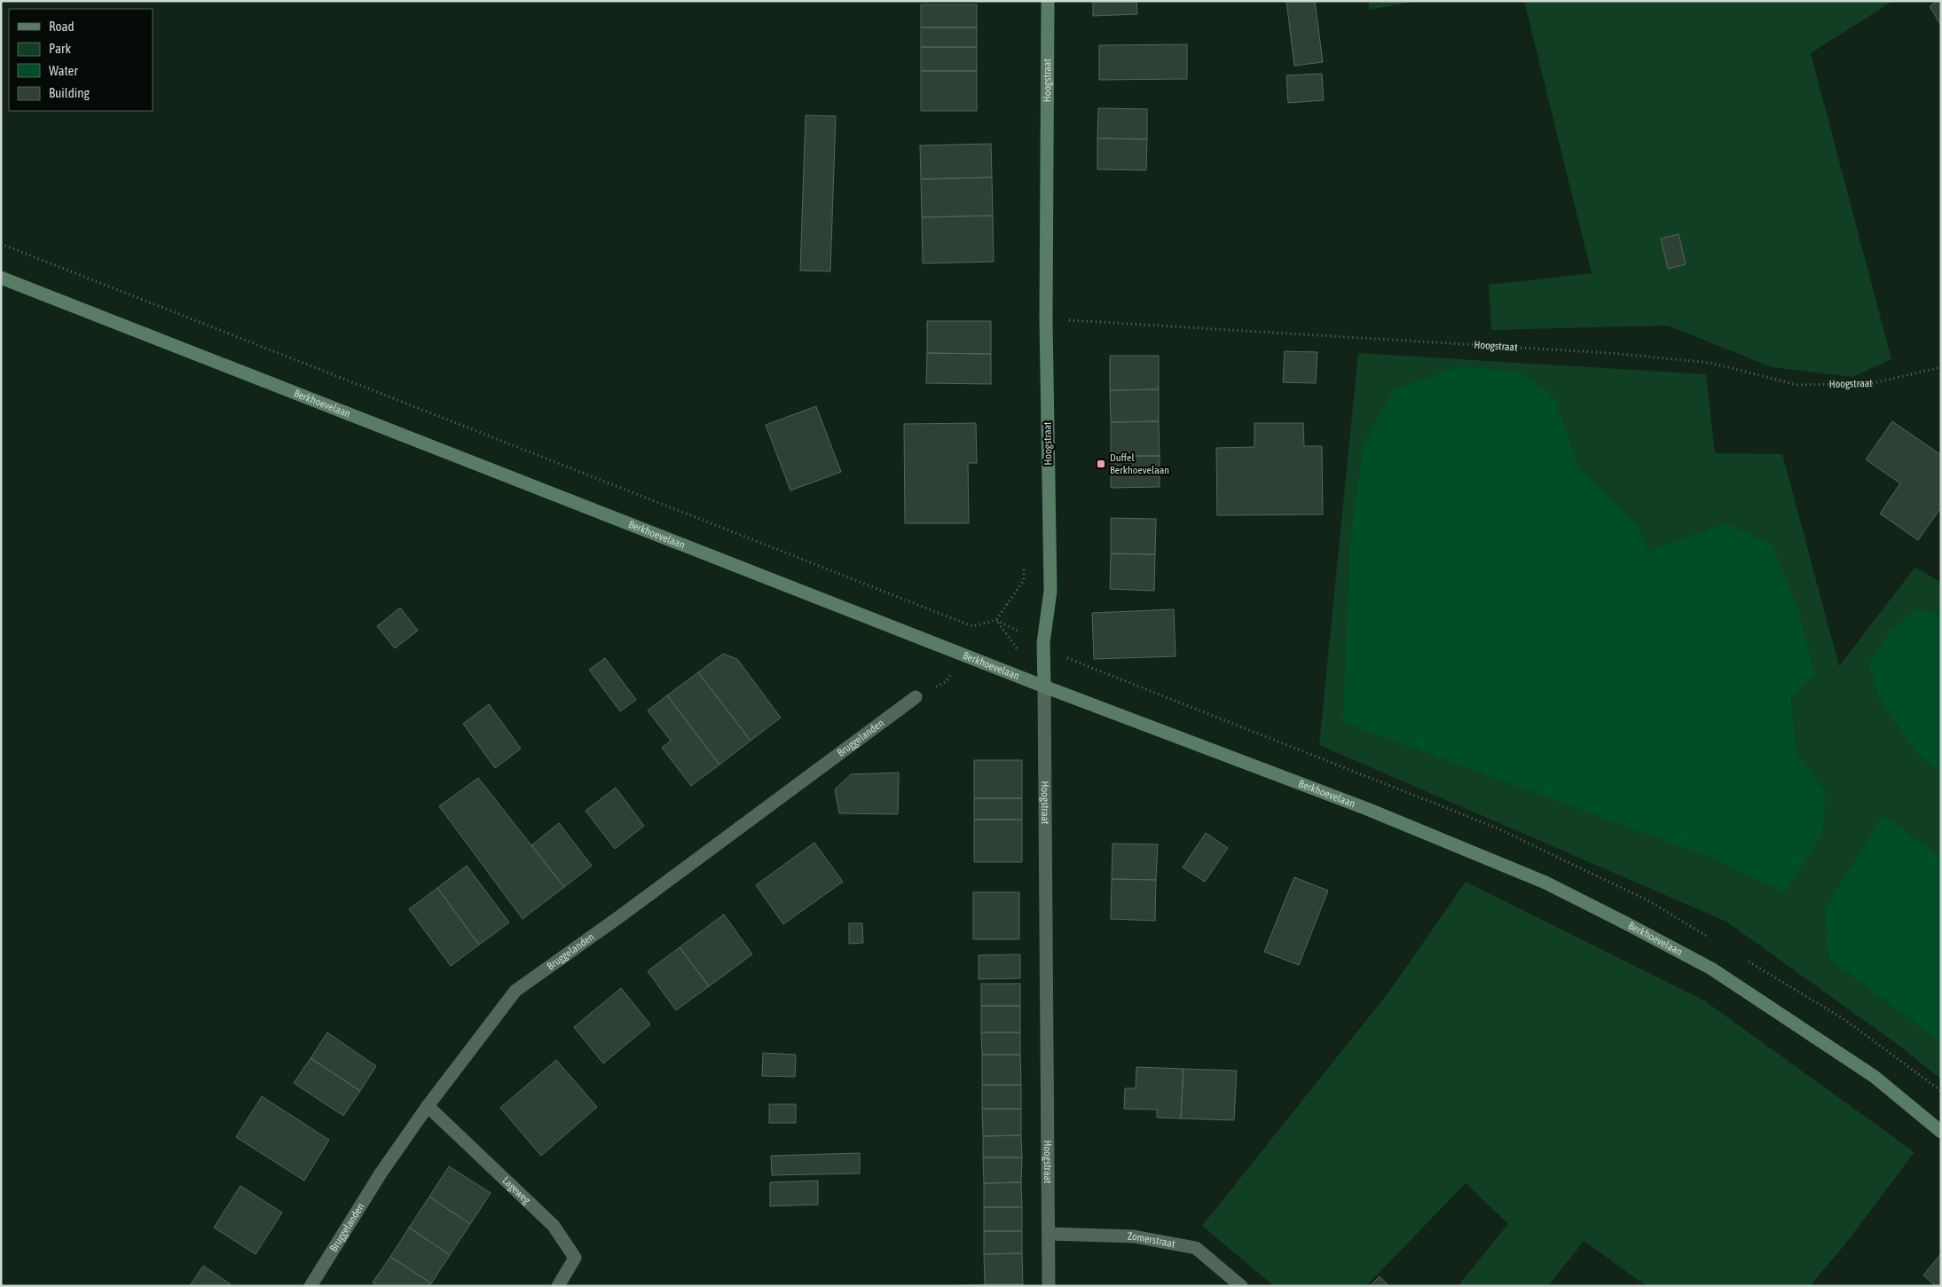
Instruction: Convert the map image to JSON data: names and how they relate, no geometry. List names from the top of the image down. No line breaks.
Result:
{"streets":{"main road":["Hoogstraat","Berkhoevelaan"],"street":["Bruggelanden","Lageweg","Zomerstraat"]},"crossings":[["Hoogstraat","Berkhoevelaan"],["Hoogstraat","Zomerstraat"],["Bruggelanden","Lageweg"]],"places":{"transit":["Duffel Berkhoevelaan"]},"legend":["Road","Park","Water","Building"]}
